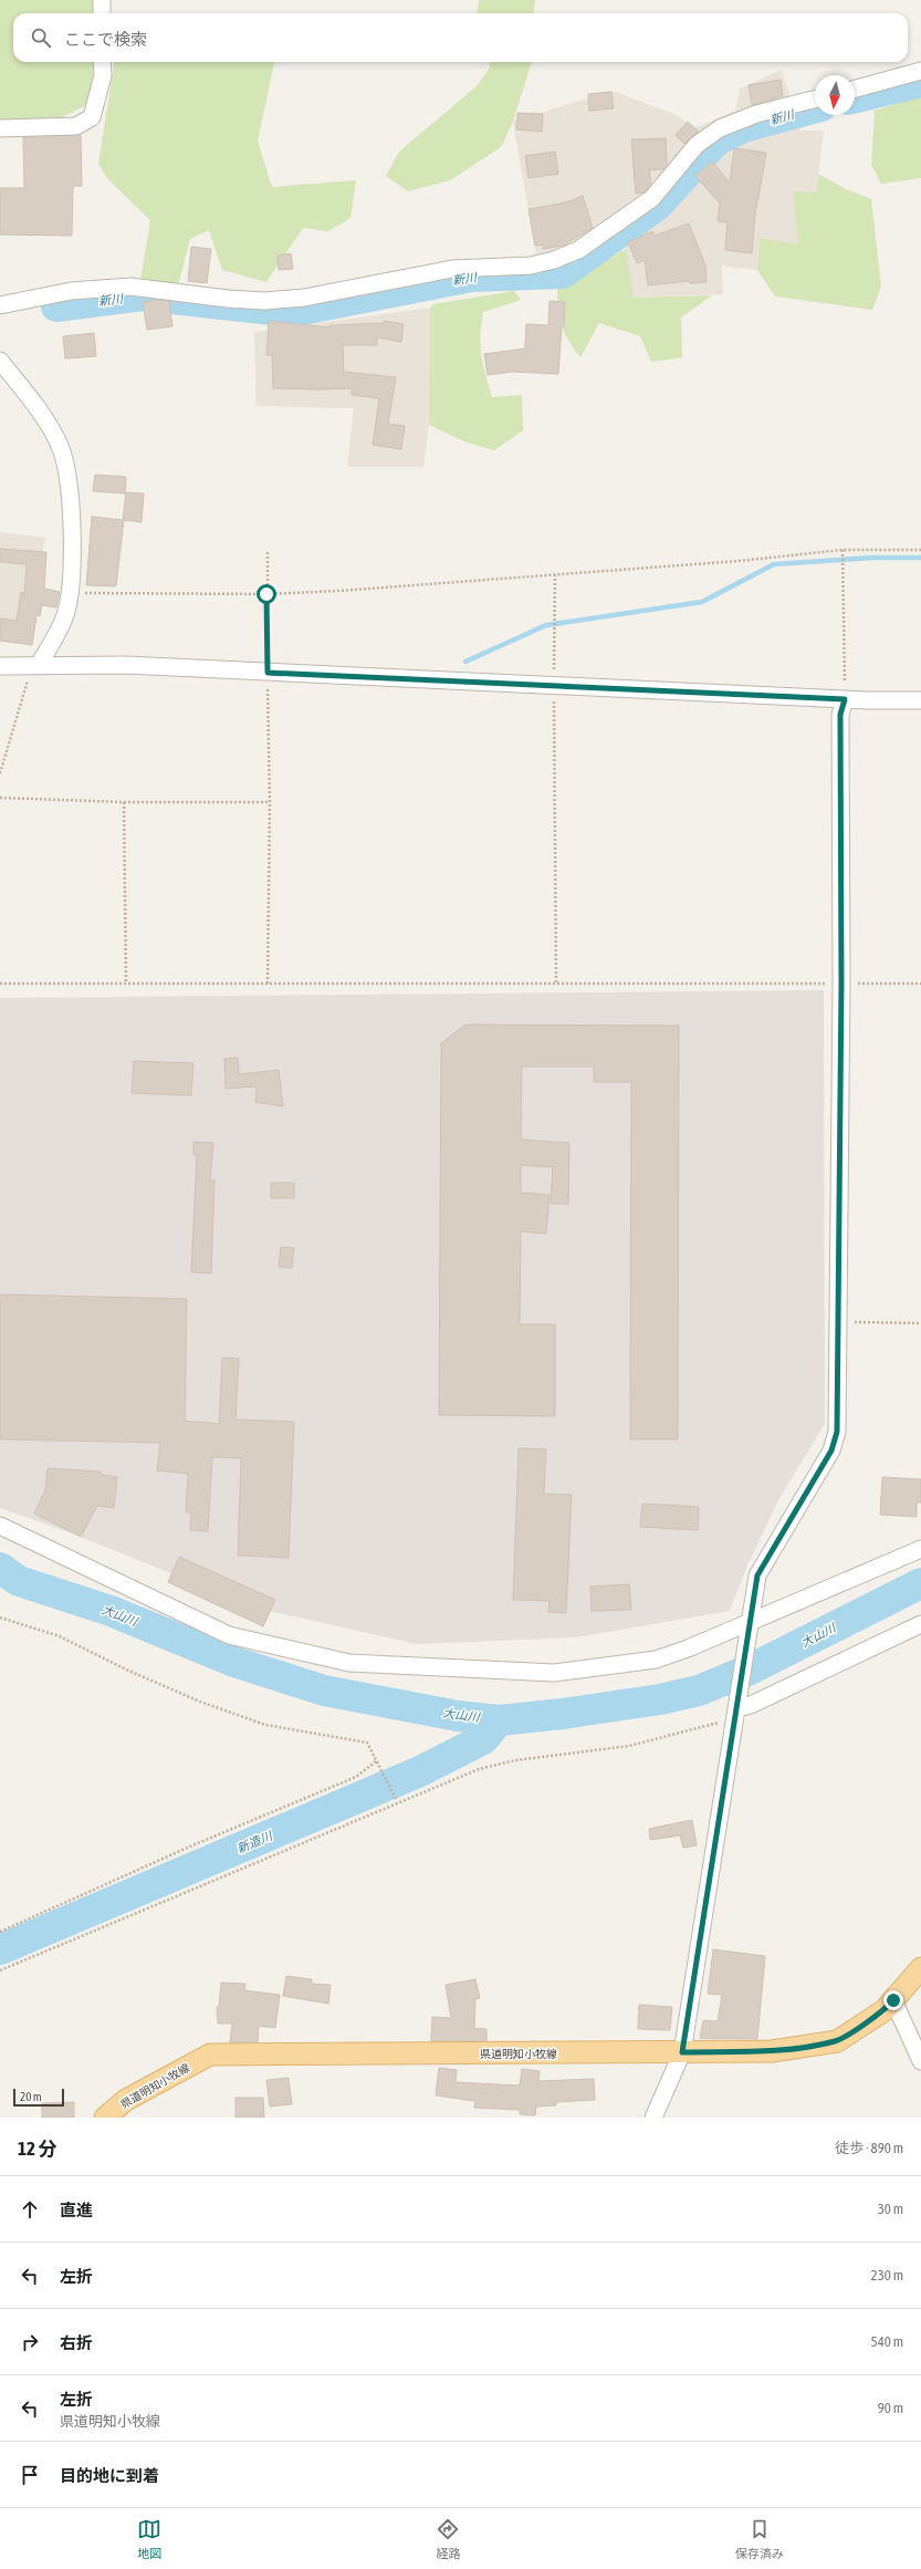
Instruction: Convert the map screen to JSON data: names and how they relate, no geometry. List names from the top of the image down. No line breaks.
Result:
{"streets":{"main road":["県道明知小牧線"]},"water":["新川","大山川","新造川"],"scale_bar":"20 m","north":"bottom","page":{"search":"ここで検索","scale":"20 m","heading":["12 分","徒歩 · 890 m"],"list":[["直進","30 m"],["左折","230 m"],["右折","540 m"],["左折","県道明知小牧線","90 m"],"目的地に到着"],"nav":["地図","経路","保存済み"]}}
